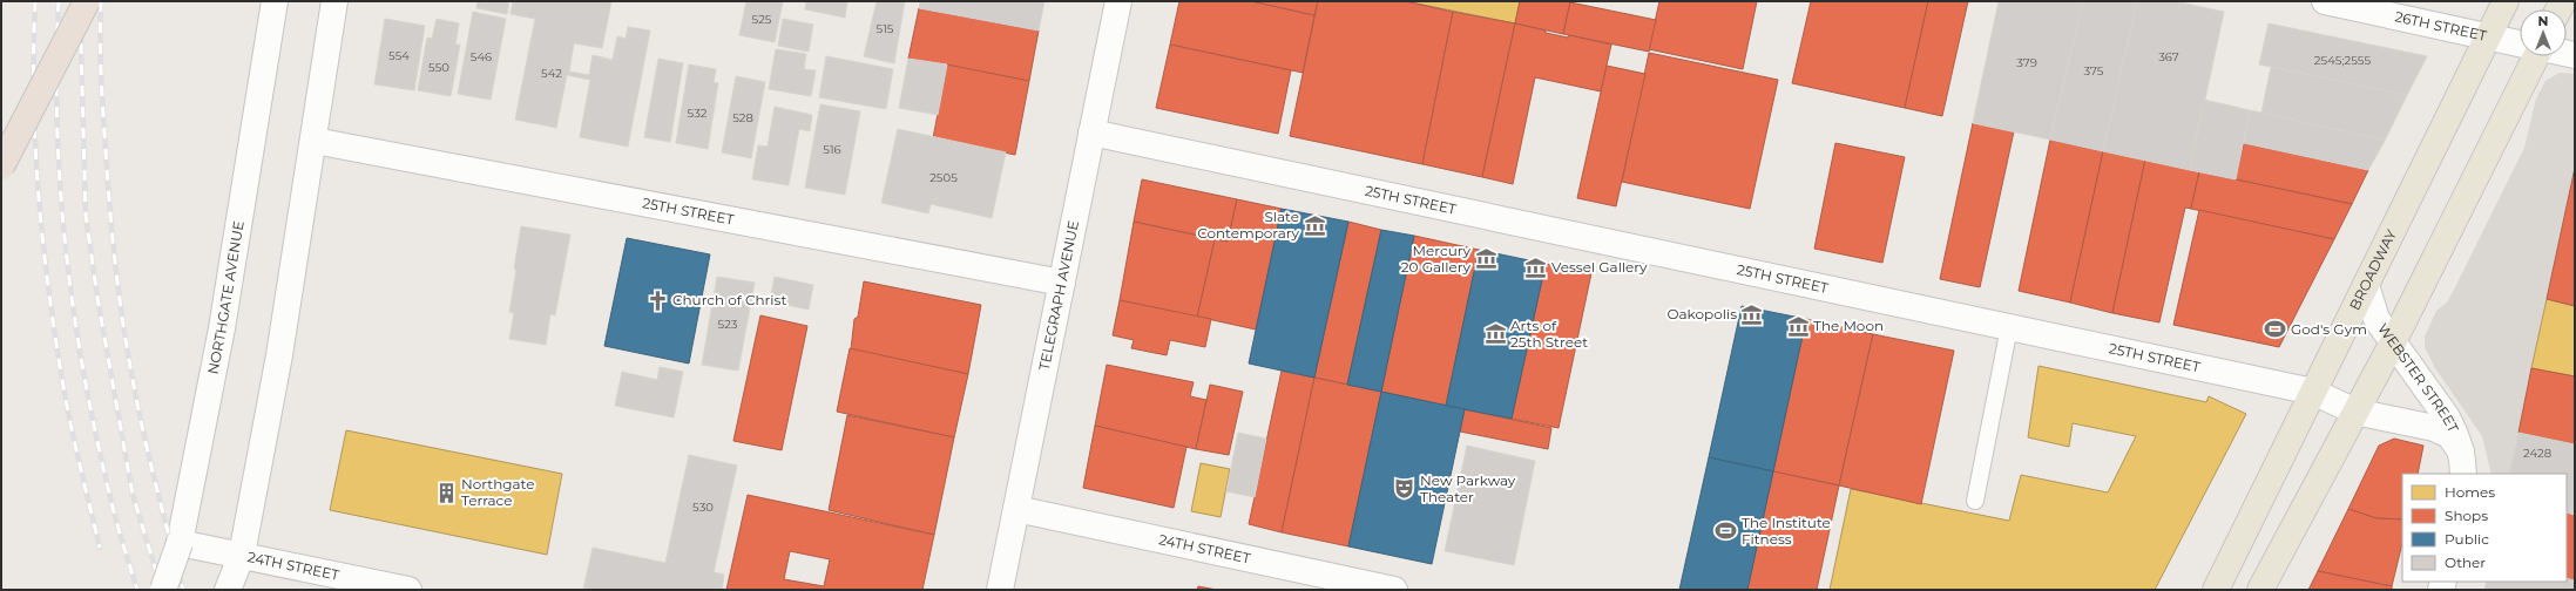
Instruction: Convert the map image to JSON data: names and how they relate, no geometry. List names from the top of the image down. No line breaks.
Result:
{"streets":{"main road":["BROADWAY"],"street":["26TH STREET","25TH STREET","TELEGRAPH AVENUE","NORTHGATE AVENUE","WEBSTER STREET","24TH STREET"]},"crossings":[["26TH STREET","BROADWAY"],["25TH STREET","BROADWAY"],["25TH STREET","TELEGRAPH AVENUE"],["25TH STREET","WEBSTER STREET"],["BROADWAY","WEBSTER STREET"],["TELEGRAPH AVENUE","24TH STREET"],["NORTHGATE AVENUE","24TH STREET"]],"places":{"museum":["Slate Contemporary","Mercury 20 Gallery","Vessel Gallery","Oakopolis","The Moon","Arts of 25th Street"],"church":["Church of Christ"],"sports":["God's Gym","The Institute Fitness"],"theatre":["New Parkway Theater"],"building":["Northgate Terrace"]},"house_numbers":["525","515","554","546","367","2545;2555","379","550","375","542","532","528","516","2505","523","2428","530"],"legend":["Homes","Shops","Public","Other"],"north":"top"}
